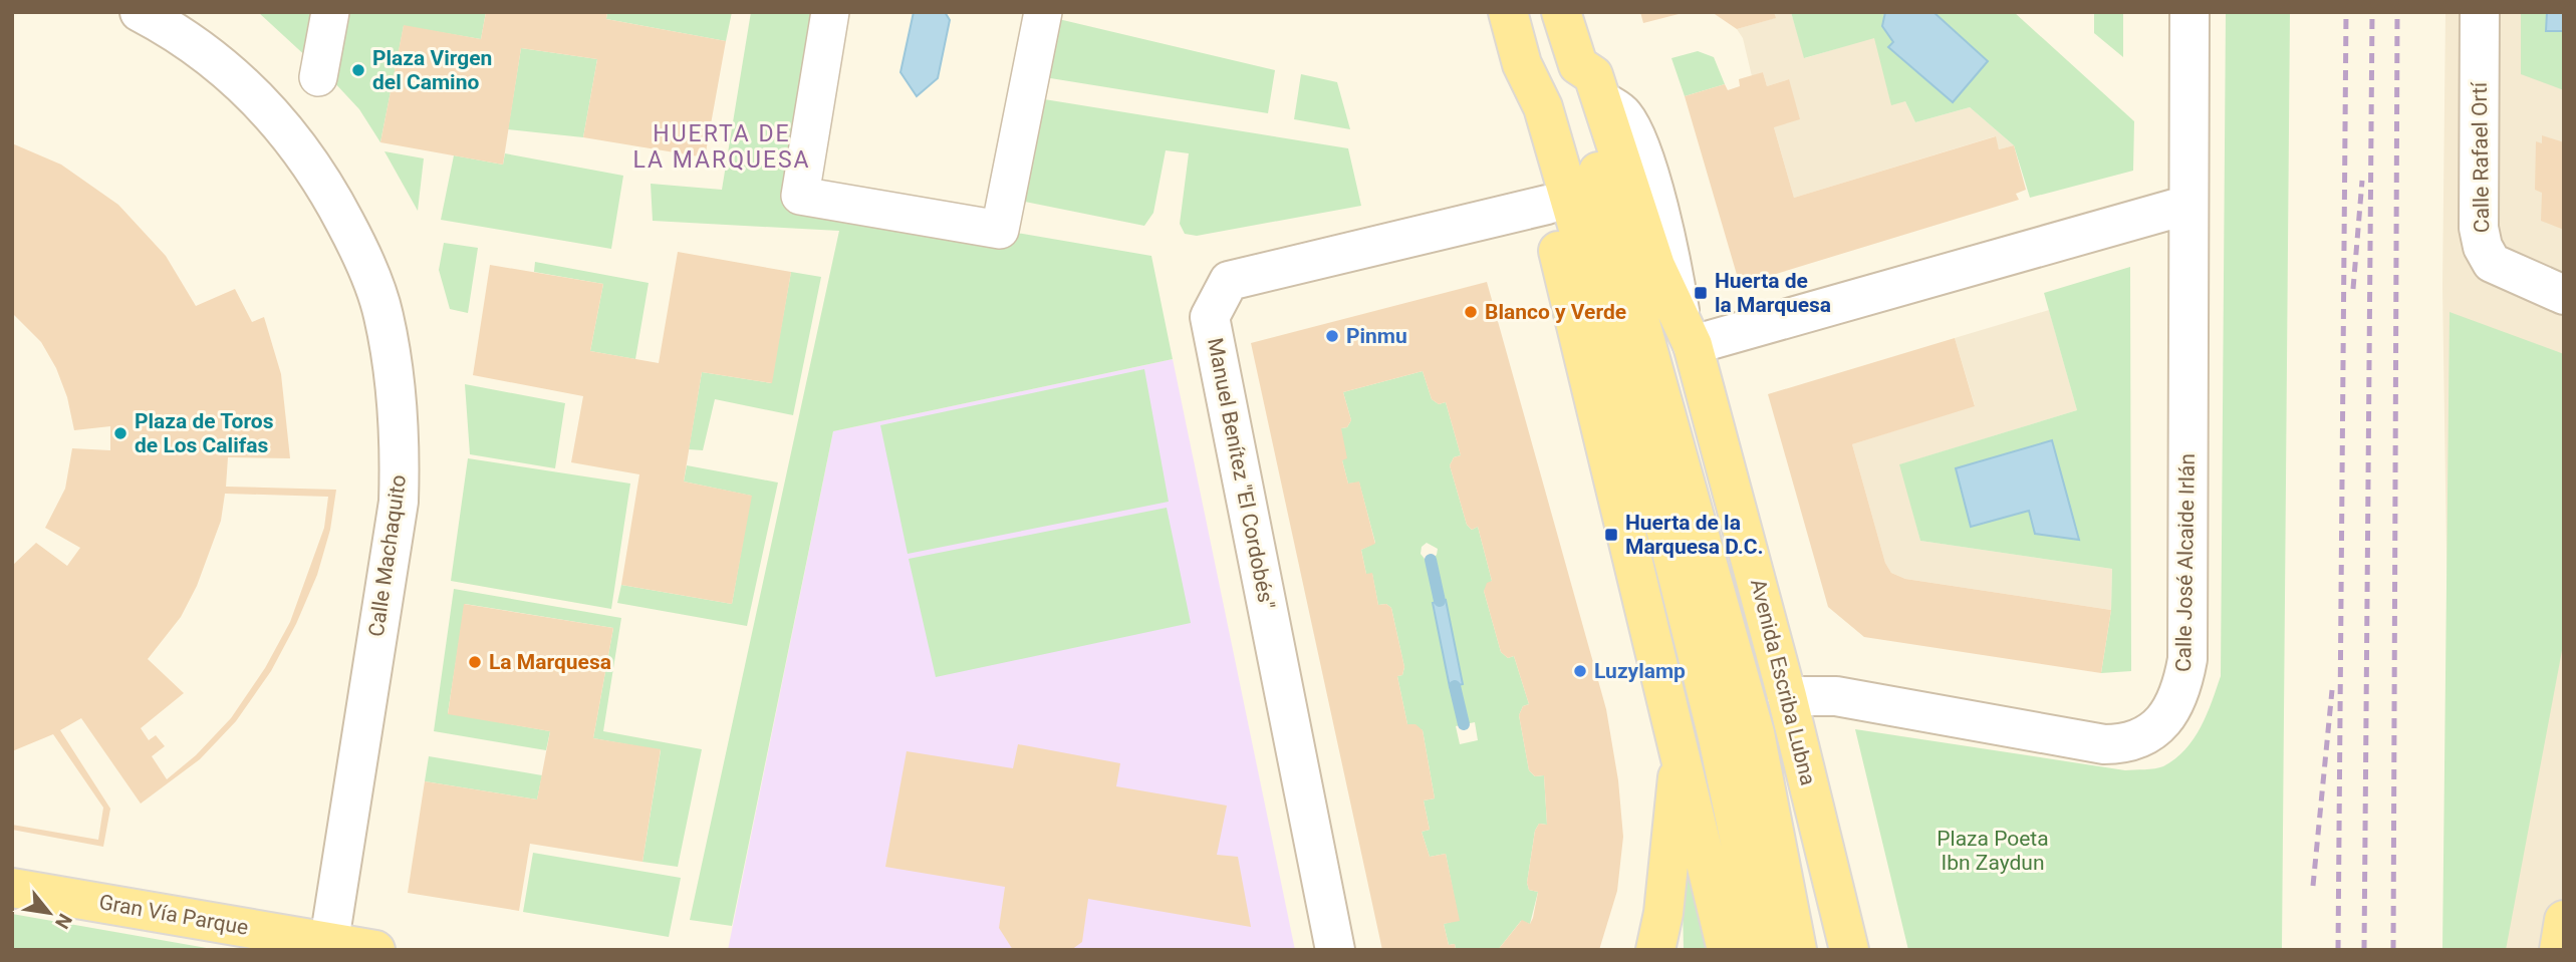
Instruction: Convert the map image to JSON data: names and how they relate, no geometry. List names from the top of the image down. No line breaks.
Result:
{"streets":{"main road":["Avenida Escriba Lubna","Gran Vía Parque"],"street":["Calle Rafael Ortí","Manuel Benítez \"El Cordobés\"","Calle Machaquito","Calle José Alcaide Irlán"]},"crossings":[["Calle Machaquito","Gran Vía Parque"],["Calle José Alcaide Irlán","Avenida Escriba Lubna"]],"districts":["HUERTA DE LA MARQUESA"],"parks":["Plaza Poeta Ibn Zaydun"],"places":{"other":["Plaza Virgen del Camino","Blanco y Verde","Pinmu","Plaza de Toros de Los Califas","La Marquesa","Luzylamp"],"transit":["Huerta de la Marquesa","Huerta de la Marquesa D.C."]},"north":"bottom right"}
